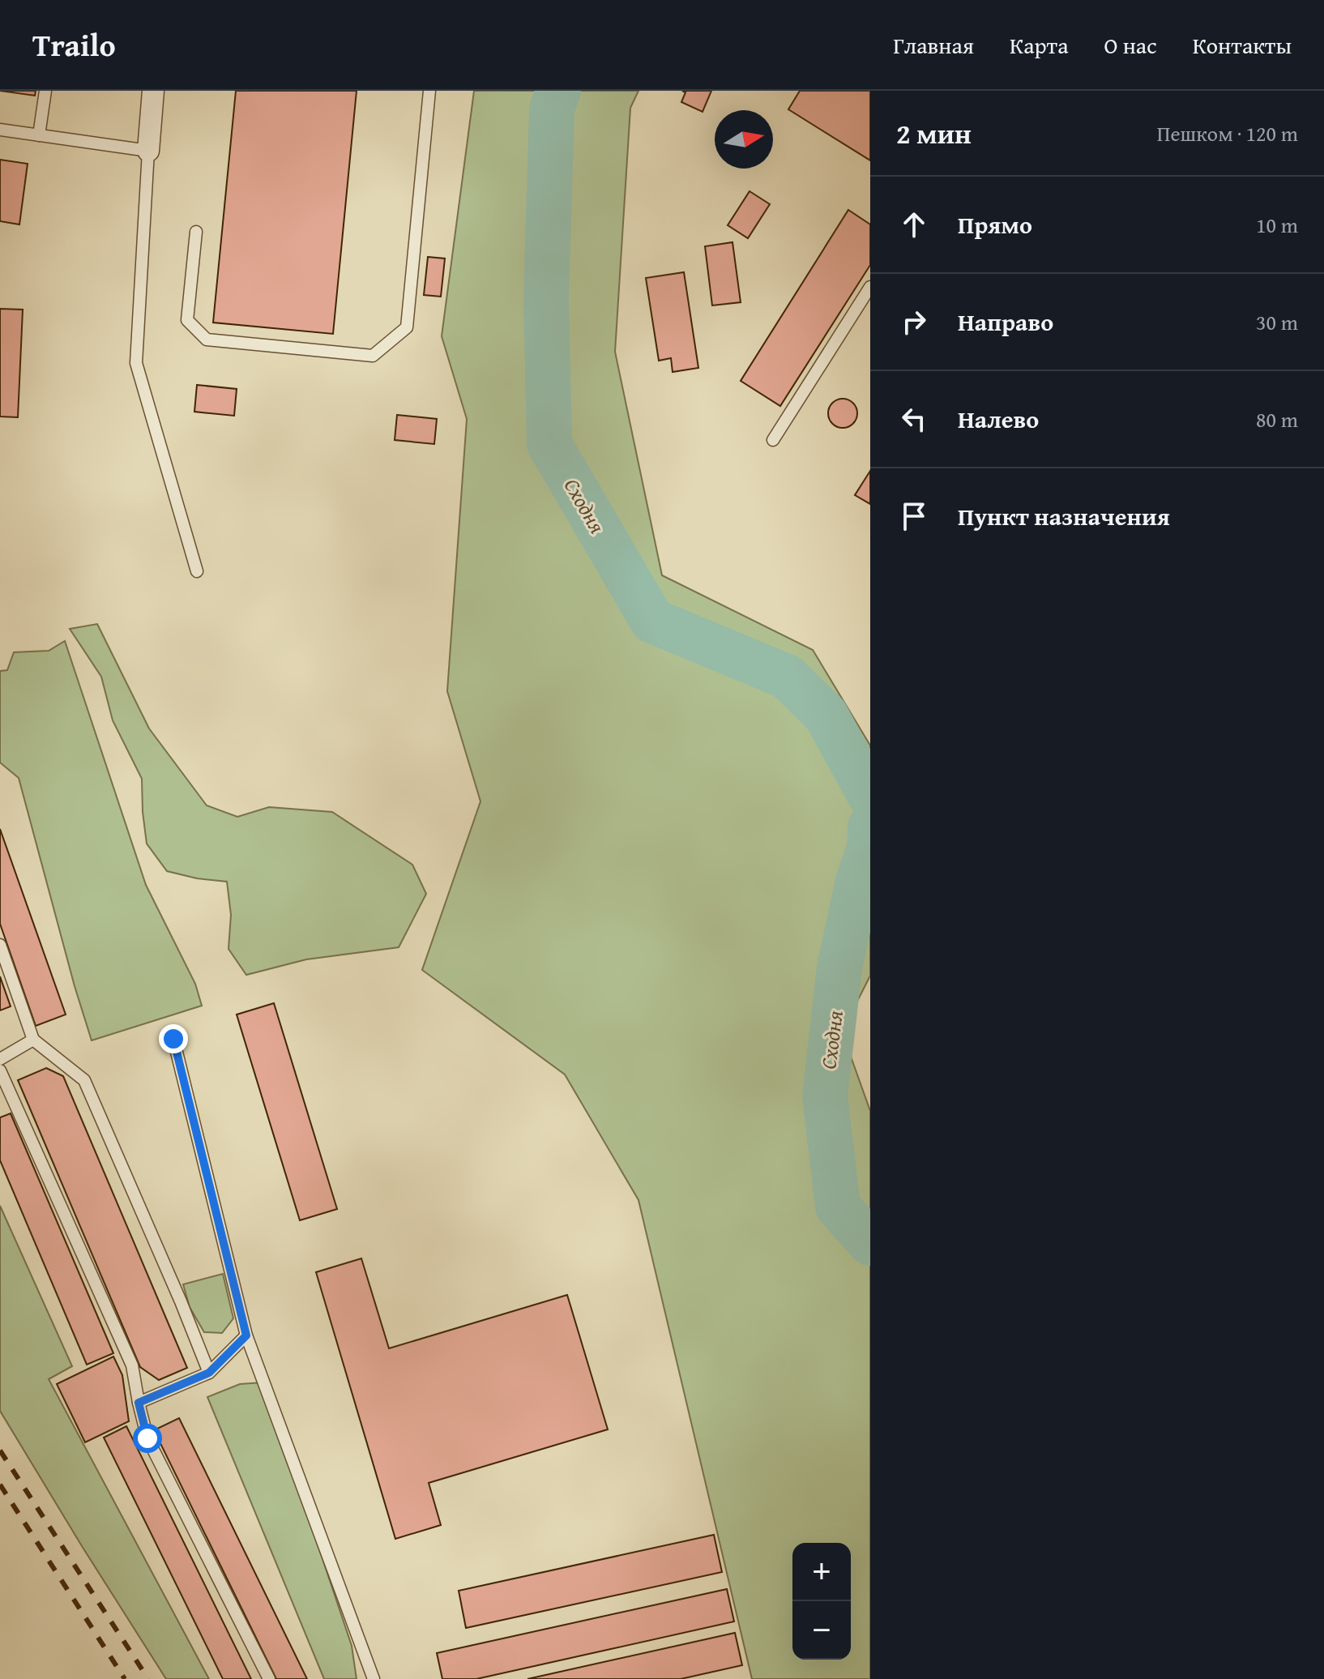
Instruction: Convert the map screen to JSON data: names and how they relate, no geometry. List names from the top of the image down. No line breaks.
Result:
{"water":["Сходня"],"north":"right","page":{"header":"Trailo","nav":["Главная","Карта","О нас","Контакты"],"heading":["2 мин","Пешком · 120 m"],"list":[["Прямо","10 m"],["Направо","30 m"],["Налево","80 m"],"Пункт назначения"],"map_buttons":["+","−"]}}
